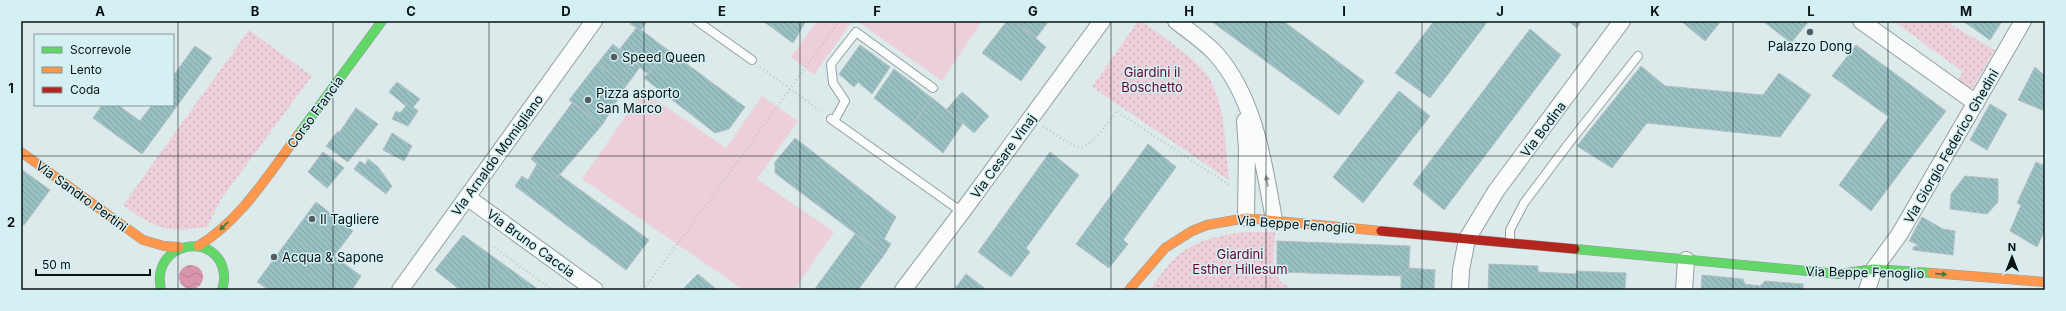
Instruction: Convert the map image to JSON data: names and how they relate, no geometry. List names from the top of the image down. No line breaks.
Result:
{"streets":{"street":["Corso Francia","Via Bodina","Via Giorgio Federico Ghedini","Via Arnaldo Momigliano","Via Cesare Vinaj","Via Sandro Pertini","Via Beppe Fenoglio","Via Bruno Caccia"]},"crossings":[["Corso Francia","Via Sandro Pertini"],["Via Bodina","Via Beppe Fenoglio"],["Via Giorgio Federico Ghedini","Via Beppe Fenoglio"],["Via Arnaldo Momigliano","Via Bruno Caccia"]],"parks":["Giardini il Boschetto","Giardini Esther Hillesum"],"places":["Palazzo Dong","Speed Queen","Pizza asporto San Marco","Il Tagliere","Acqua & Sapone"],"legend":["Scorrevole","Lento","Coda"],"scale_bar":"50 m","north":"top","grid":{"columns":["A","B","C","D","E","F","G","H","I","J","K","L","M"],"rows":["1","2"]}}
